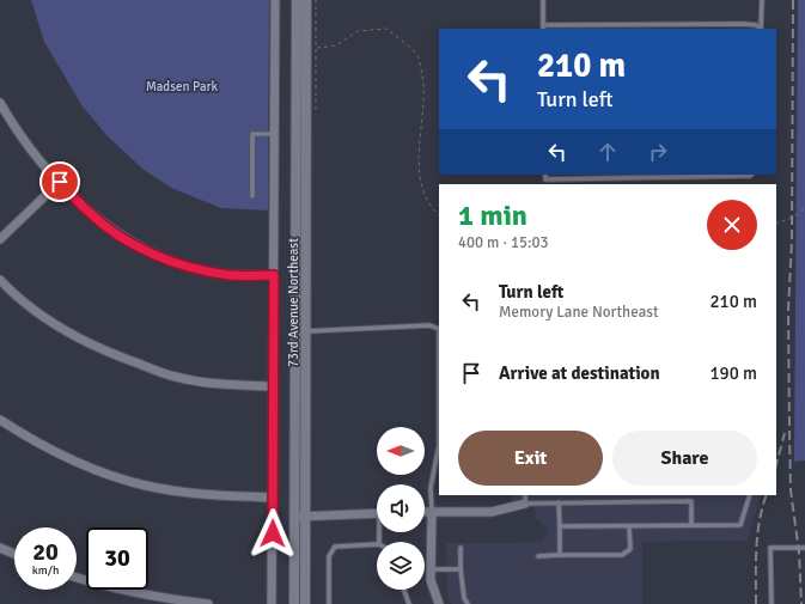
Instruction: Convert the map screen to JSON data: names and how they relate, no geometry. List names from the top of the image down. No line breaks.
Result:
{"streets":{"street":["73rd Avenue Northeast"]},"parks":["Madsen Park"],"north":"left","page":{"turn":["210 m","Turn left"],"heading":["1 min","400 m · 15:03"],"list":[{"name":"Turn left","note":"Memory Lane Northeast","value":"210 m"},{"name":"Arrive at destination","value":"190 m"}],"buttons":["Exit","Share"],"speed":"20 km/h","limit":"30"}}
